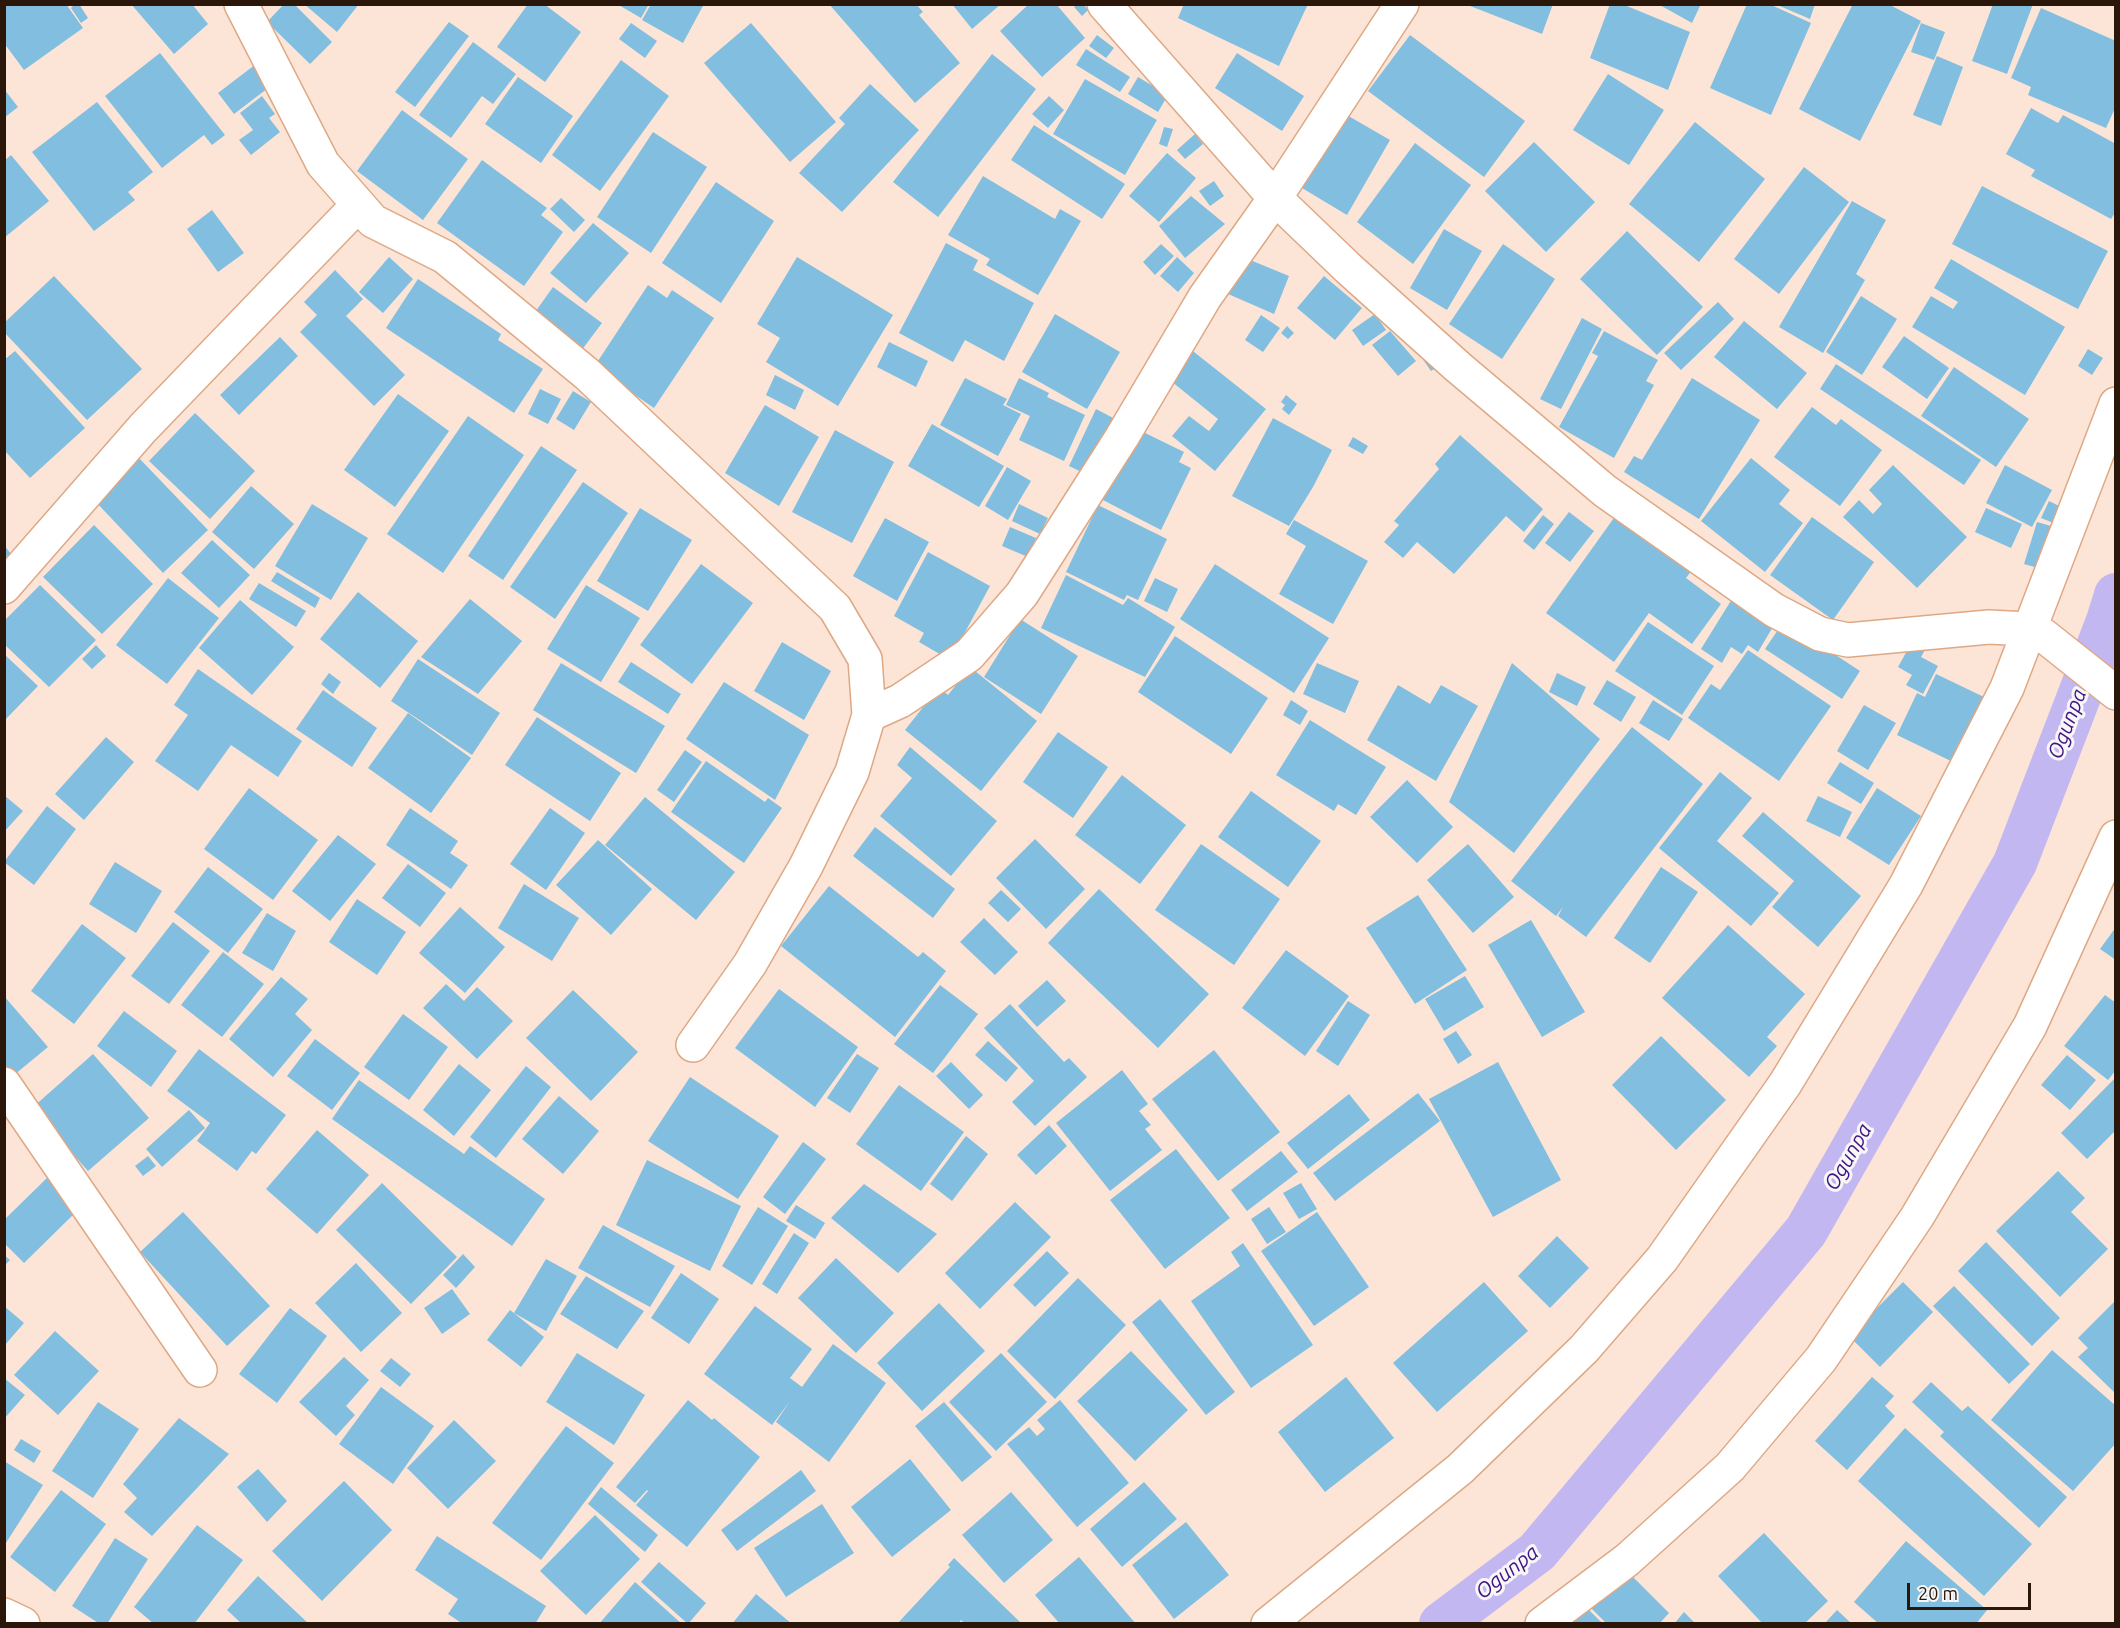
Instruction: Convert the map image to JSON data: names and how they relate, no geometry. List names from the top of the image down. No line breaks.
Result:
{"water":["Ogunpa"],"scale_bar":"20 m"}
